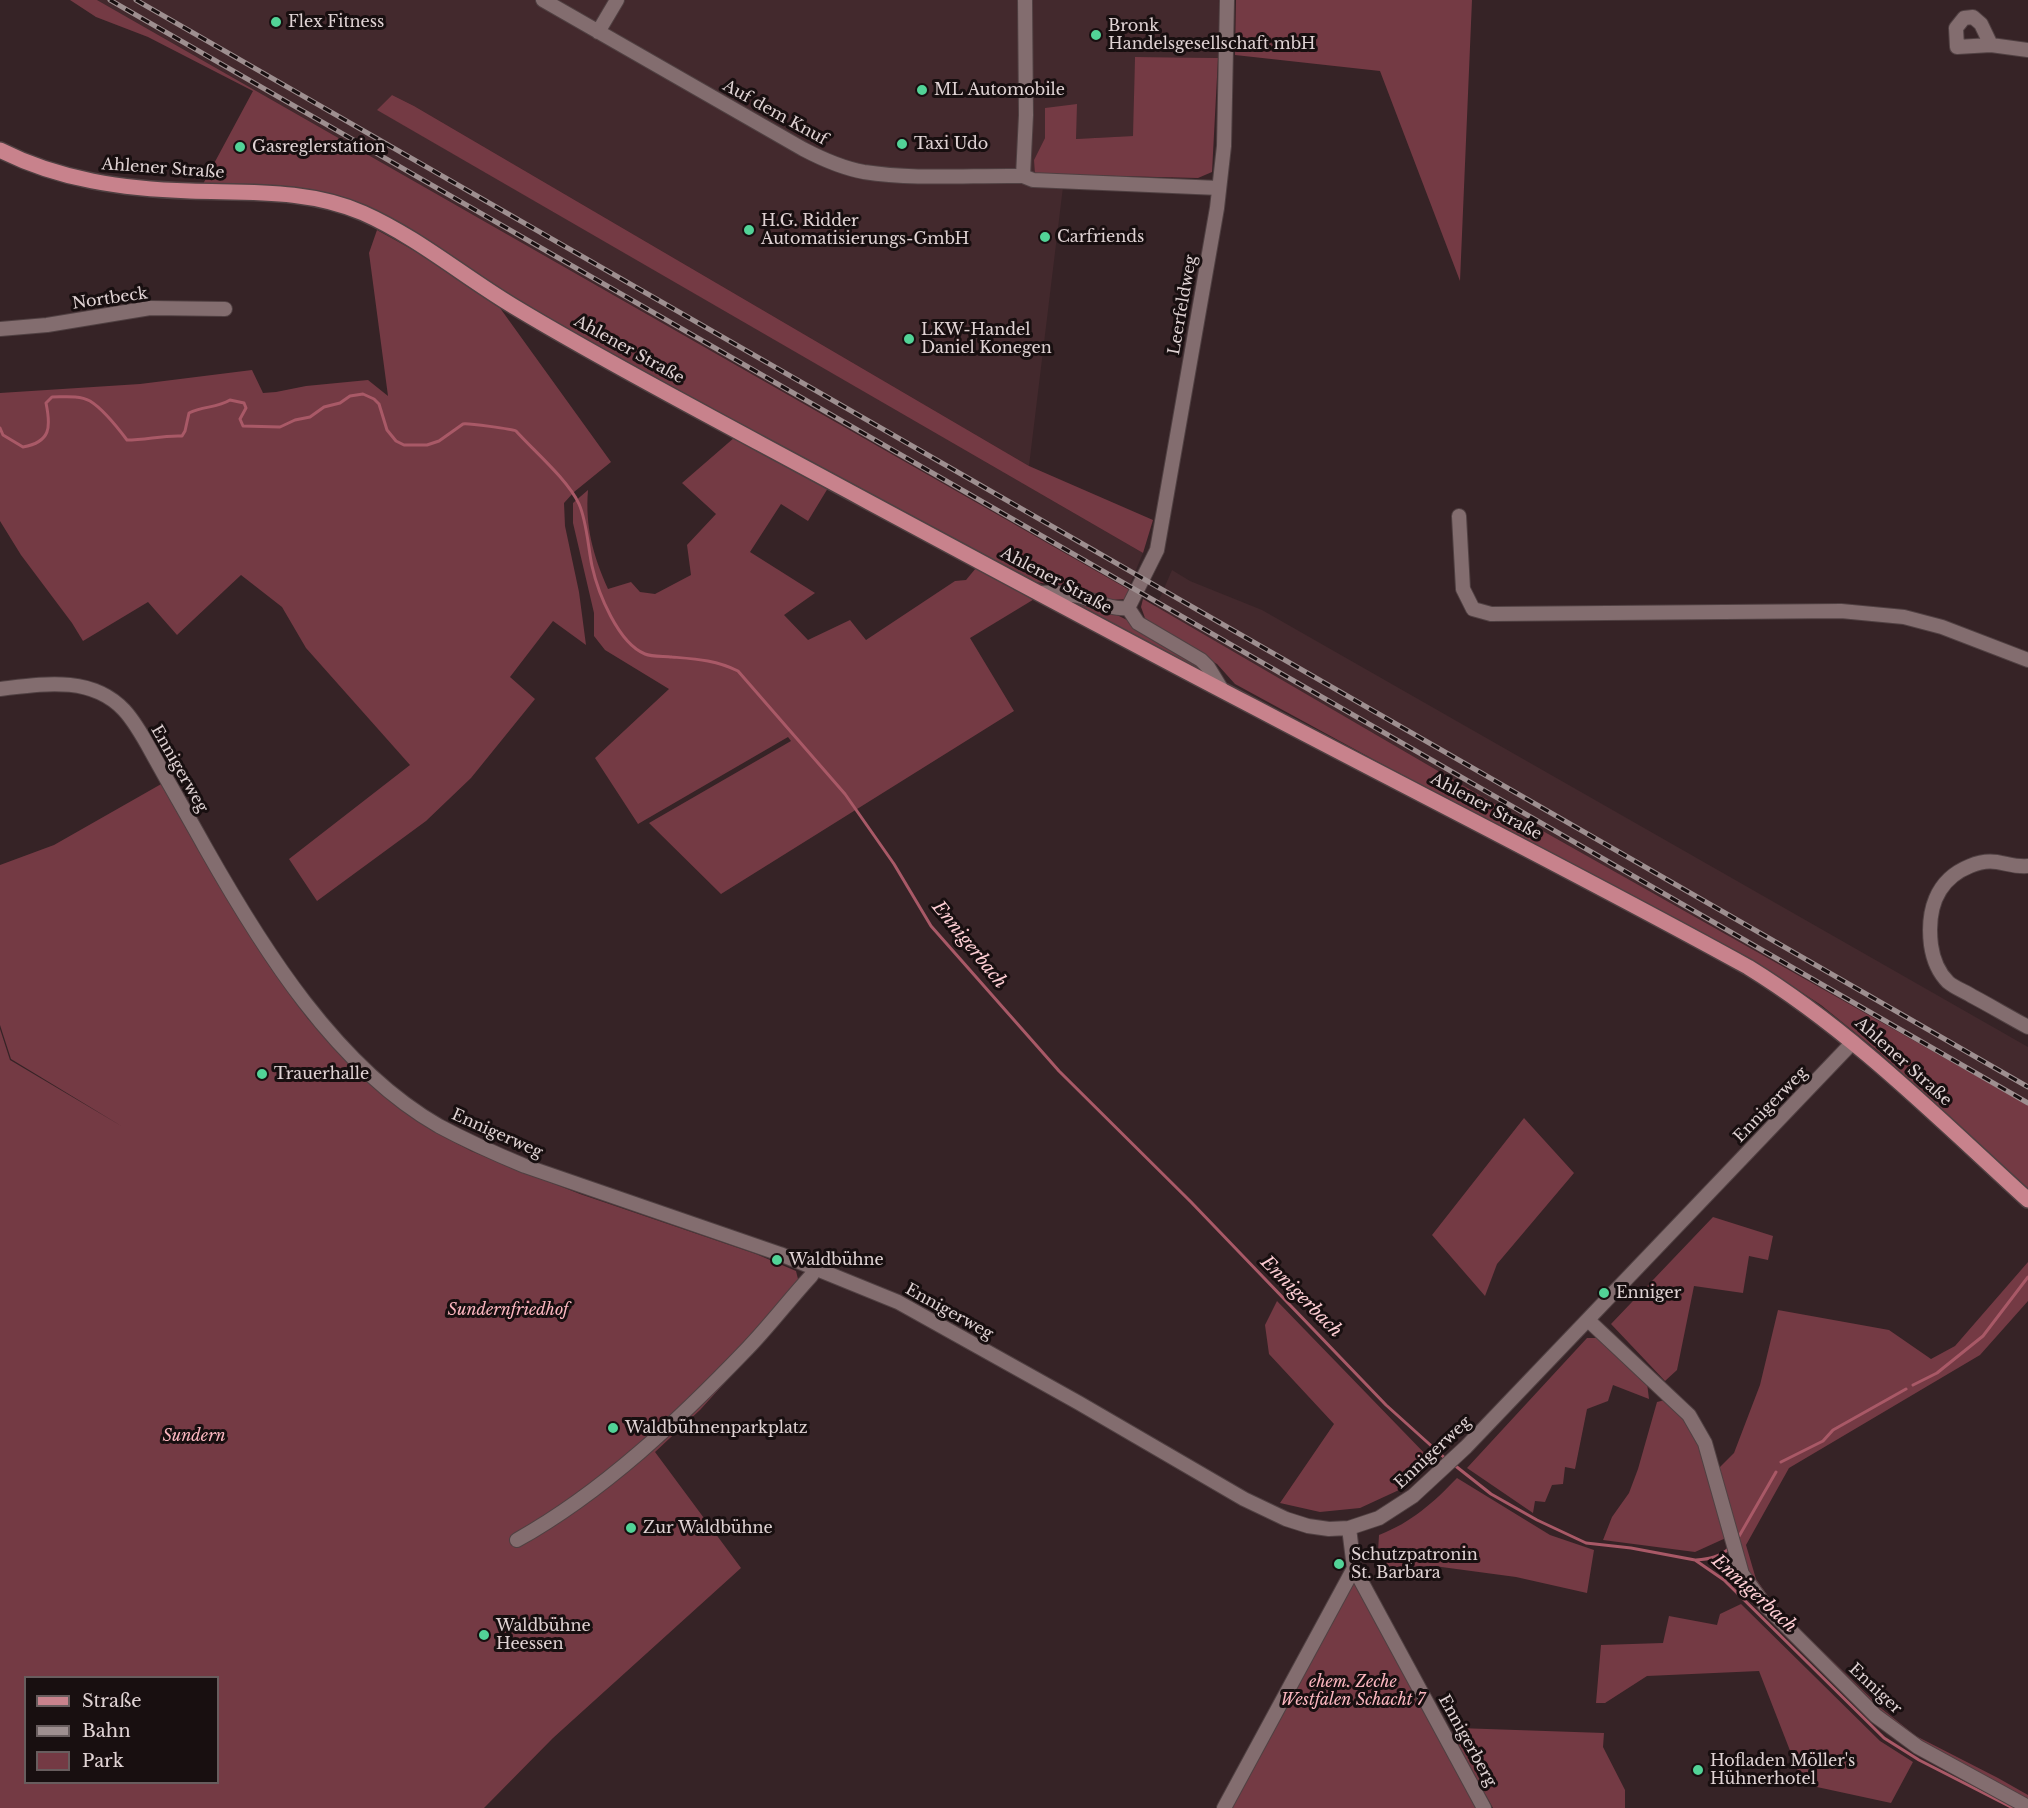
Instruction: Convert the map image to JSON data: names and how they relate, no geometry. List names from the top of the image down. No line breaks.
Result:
{"streets":{"main road":["Ahlener Straße"],"street":["Auf dem Knuf","Nortbeck","Leerfeldweg","Ennigerweg","Enniger","Ennigerberg"]},"crossings":[["Auf dem Knuf","Leerfeldweg"],["Ahlener Straße","Ennigerweg"],["Ennigerweg","Enniger"],["Ennigerweg","Ennigerberg"]],"water":["Ennigerbach"],"parks":["Sundernfriedhof","Sundern","ehem. Zeche Westfalen Schacht 7"],"places":["Flex Fitness","Bronk Handelsgesellschaft mbH","ML Automobile","Taxi Udo","Gasreglerstation","H.G. Ridder Automatisierungs-GmbH","Carfriends","LKW-Handel Daniel Konegen","Trauerhalle","Waldbühne","Enniger","Waldbühnenparkplatz","Zur Waldbühne","Schutzpatronin St. Barbara","Waldbühne Heessen","Hofladen Möller's Hühnerhotel"],"legend":["Straße","Bahn","Park"]}
